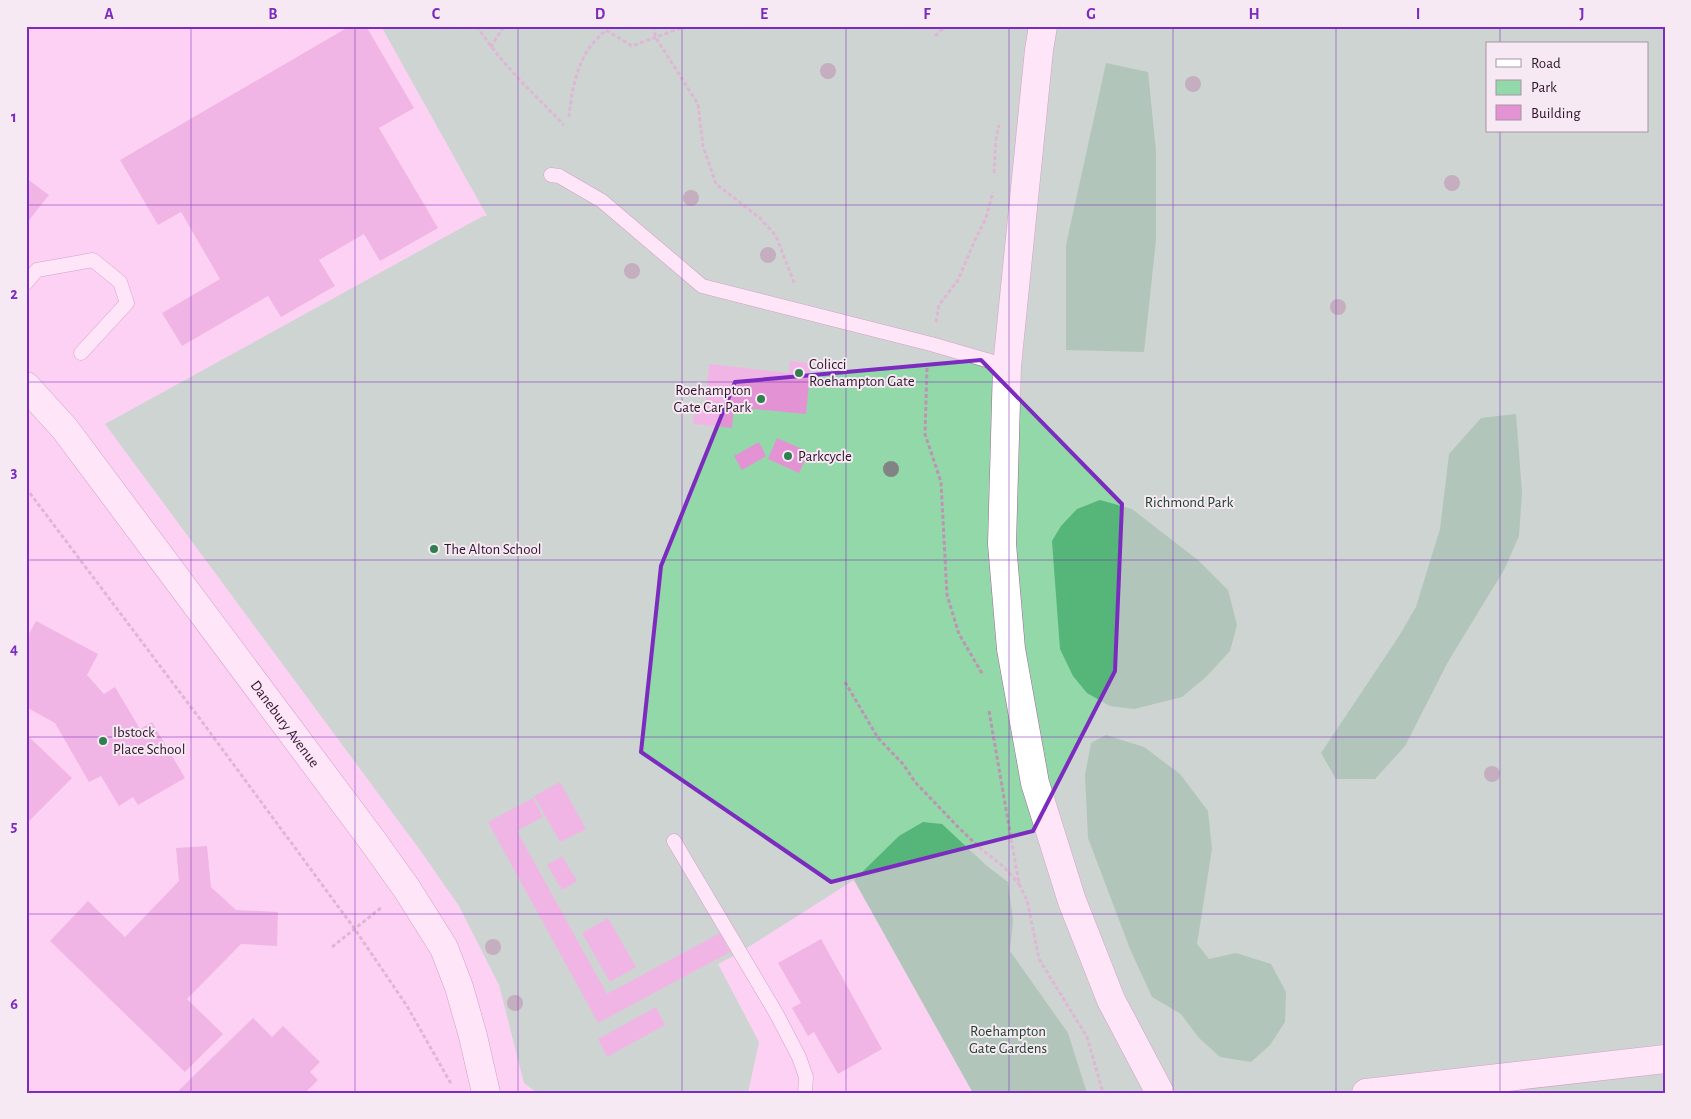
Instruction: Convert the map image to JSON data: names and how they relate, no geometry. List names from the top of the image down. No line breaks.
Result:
{"streets":{"street":["Danebury Avenue"]},"parks":["Richmond Park","Roehampton Gate Gardens"],"places":["Colicci Roehampton Gate","Roehampton Gate Car Park","Parkcycle","The Alton School","Ibstock Place School"],"legend":["Road","Park","Building"],"grid":{"columns":["A","B","C","D","E","F","G","H","I","J"],"rows":["1","2","3","4","5","6"]}}
